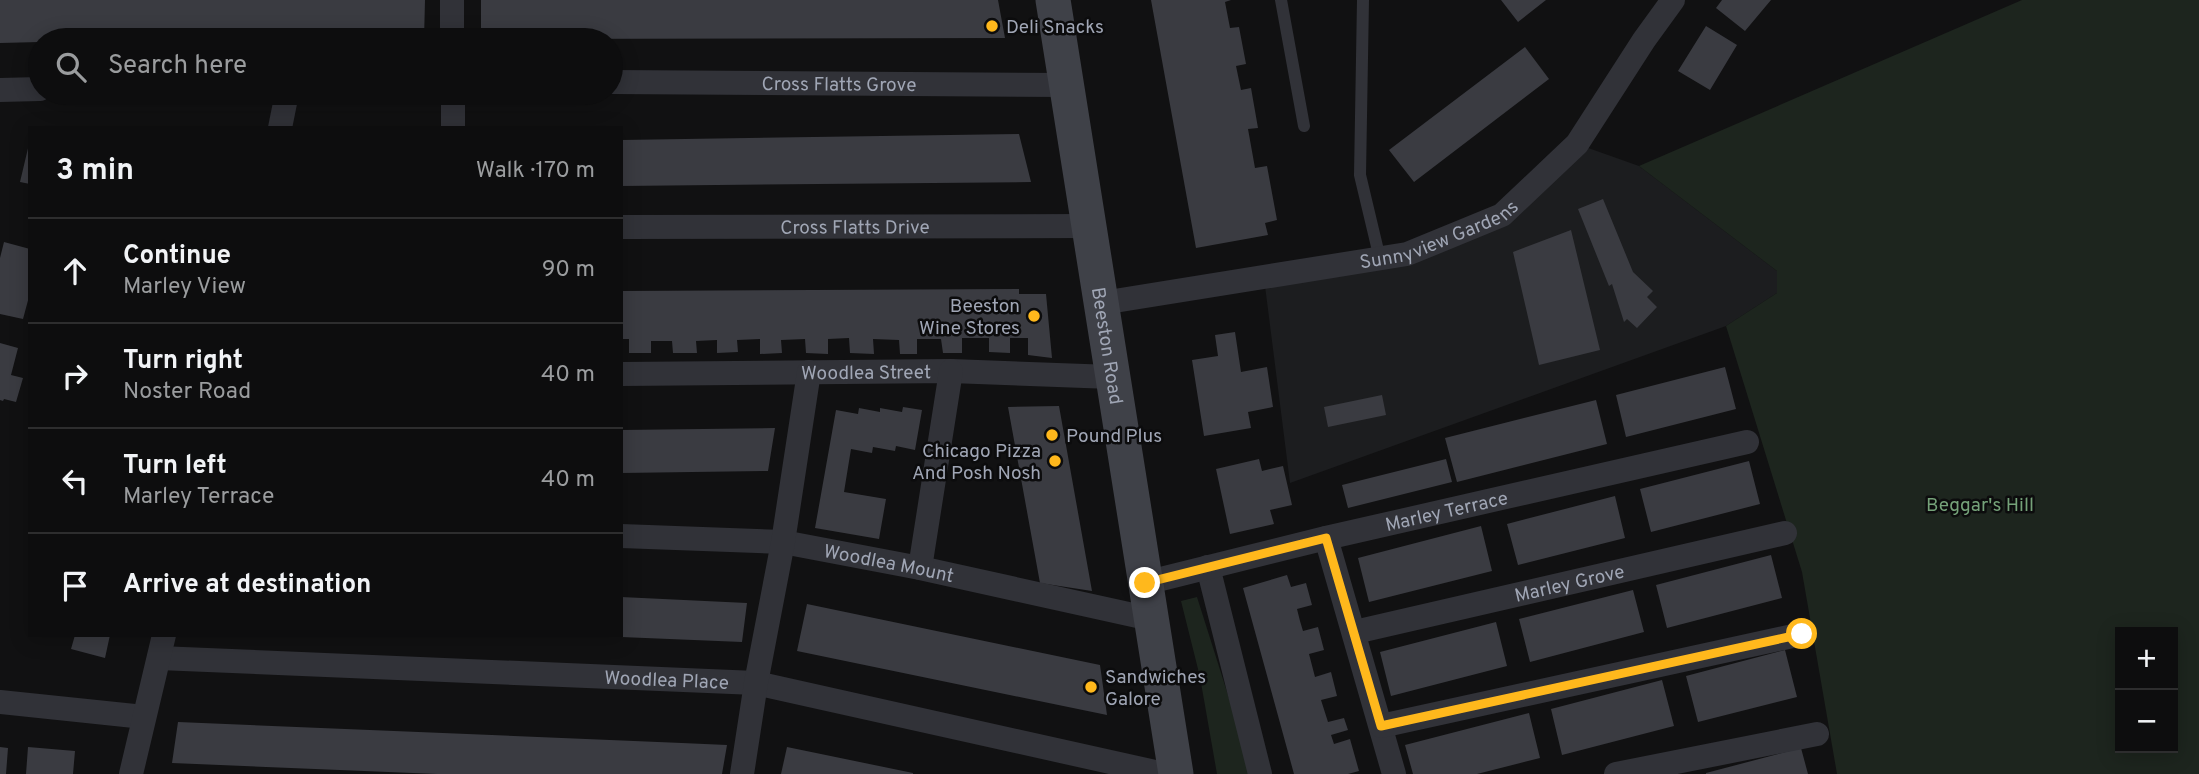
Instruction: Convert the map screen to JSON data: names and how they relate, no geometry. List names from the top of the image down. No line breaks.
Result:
{"streets":{"street":["Cross Flatts Grove","Cross Flatts Drive","Sunnyview Gardens","Beeston Road","Woodlea Street","Marley Terrace","Woodlea Mount","Marley Grove","Woodlea Place"]},"crossings":[["Cross Flatts Grove","Beeston Road"],["Cross Flatts Drive","Beeston Road"],["Sunnyview Gardens","Beeston Road"],["Beeston Road","Woodlea Street"],["Beeston Road","Marley Terrace"],["Beeston Road","Woodlea Mount"]],"parks":["Beggar's Hill"],"places":["Deli Snacks","Beeston Wine Stores","Pound Plus","Chicago Pizza And Posh Nosh","Sandwiches Galore"],"page":{"search":"Search here","heading":["3 min","Walk · 170 m"],"list":[["Continue","Marley View","90 m"],["Turn right","Noster Road","40 m"],["Turn left","Marley Terrace","40 m"],"Arrive at destination"],"map_buttons":["+","−"]}}
